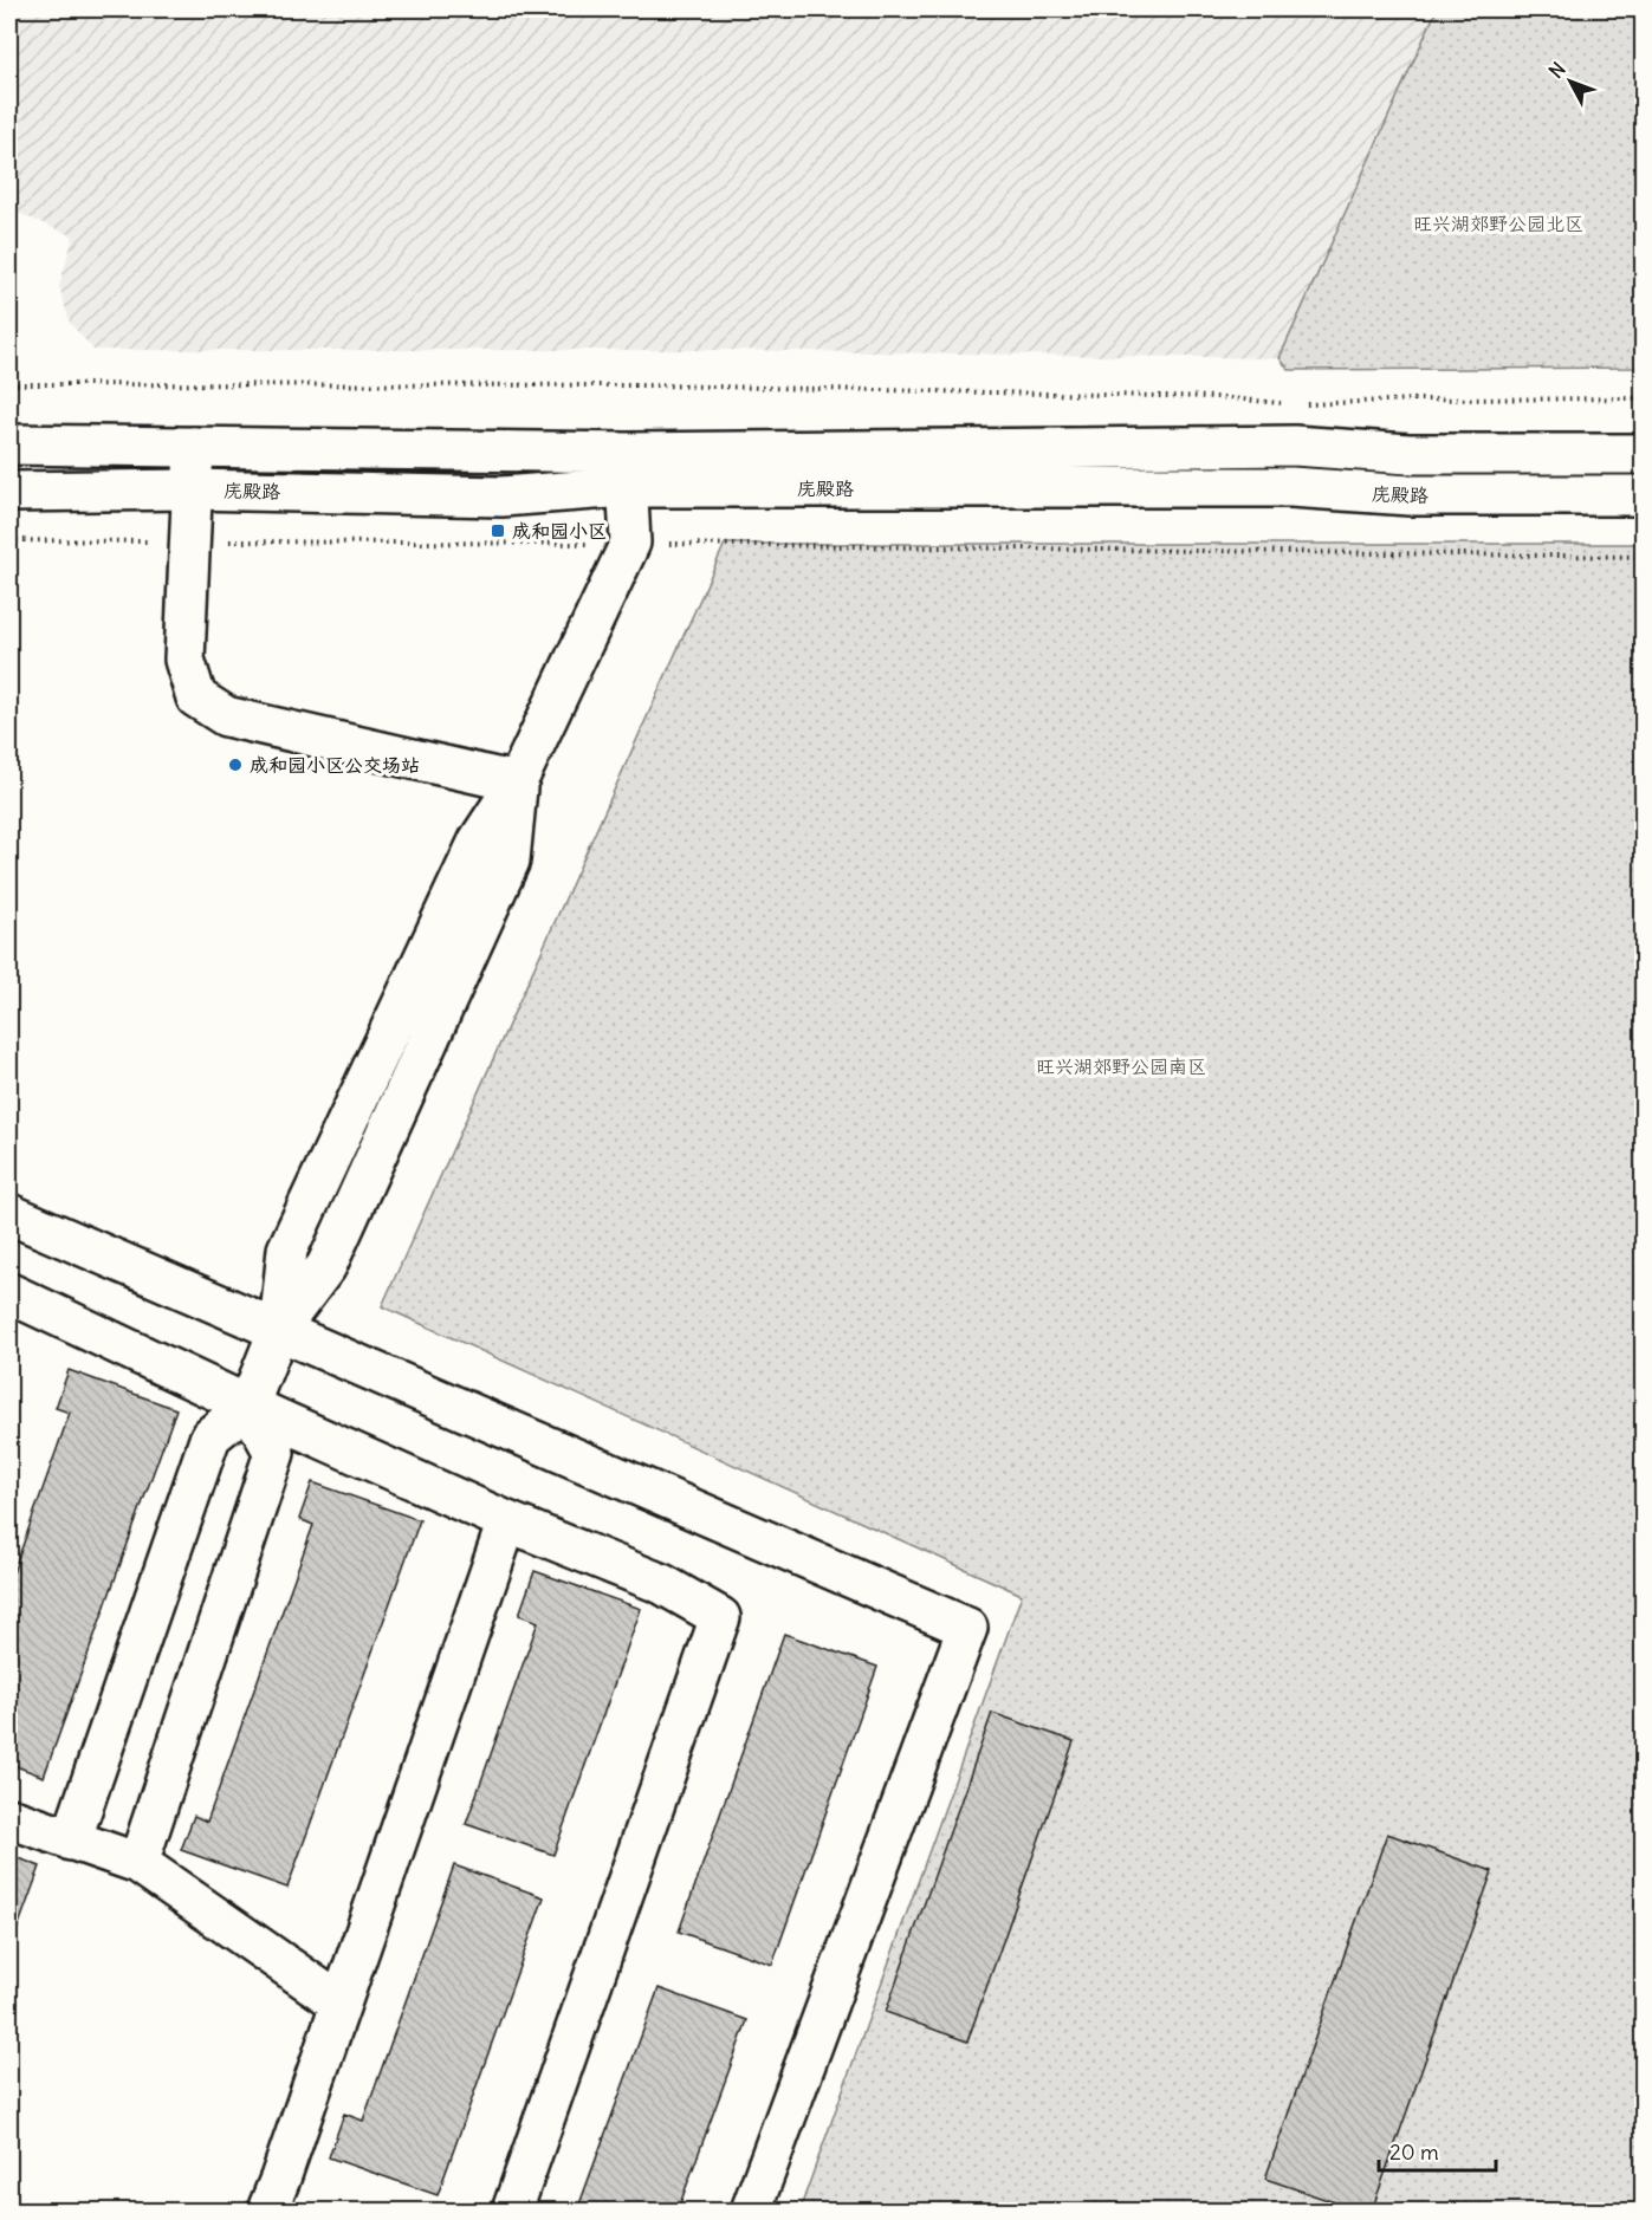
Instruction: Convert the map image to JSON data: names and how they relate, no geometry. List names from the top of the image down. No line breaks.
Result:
{"streets":{"main road":["庑殿路"]},"parks":["旺兴湖郊野公园北区","旺兴湖郊野公园南区"],"places":{"transit":["成和园小区"],"other":["成和园小区公交场站"]},"scale_bar":"20 m","north":"top left"}
